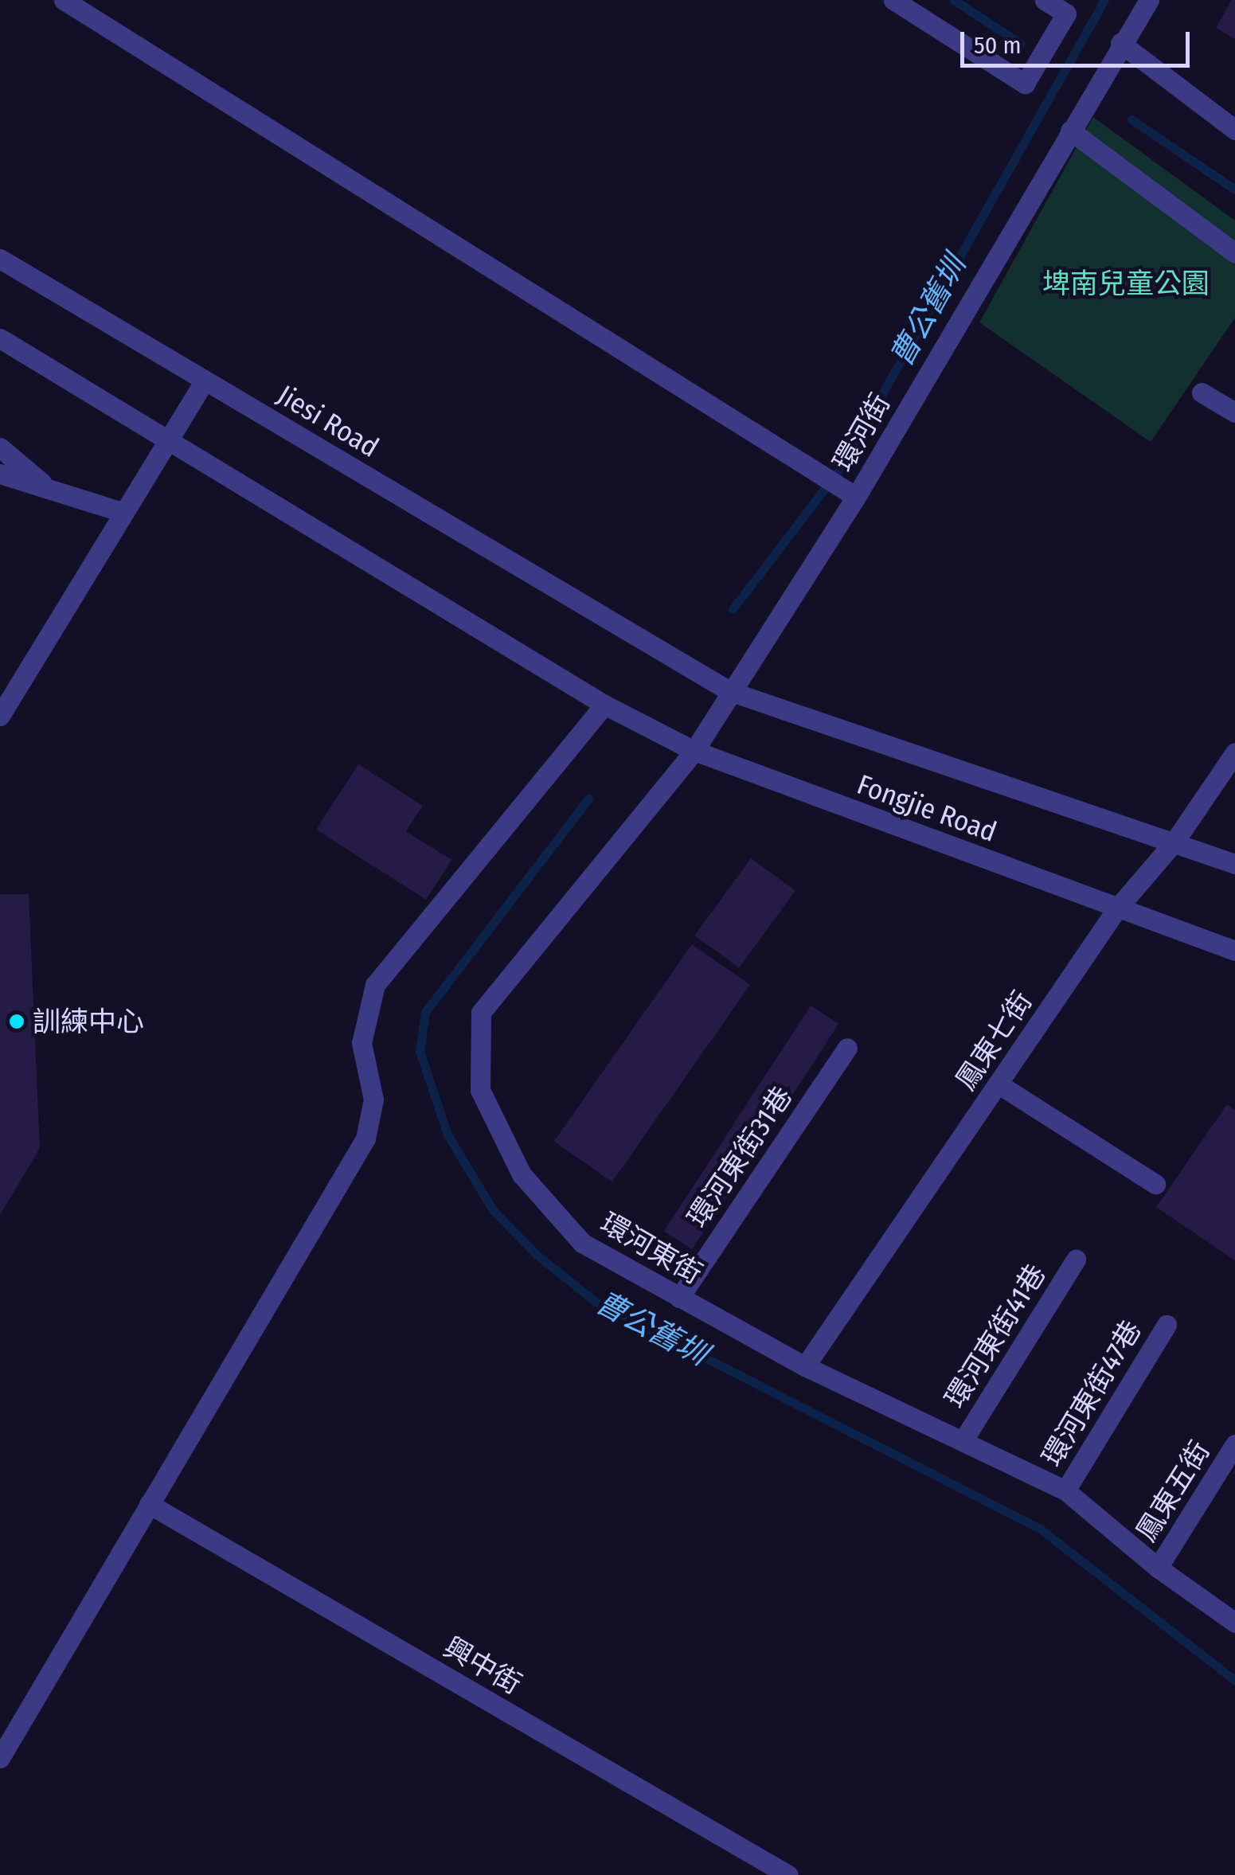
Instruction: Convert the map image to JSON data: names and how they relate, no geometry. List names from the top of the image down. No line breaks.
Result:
{"streets":{"street":["Jiesi Road","環河街","Fongjie Road","鳳東七街","環河東街31巷","環河東街","環河東街41巷","環河東街47巷","鳳東五街","興中街"]},"crossings":[["Jiesi Road","Fongjie Road"],["環河街","Fongjie Road"],["環河街","環河東街"],["Fongjie Road","鳳東七街"],["Fongjie Road","環河東街"],["鳳東七街","環河東街"],["環河東街31巷","環河東街"],["環河東街","環河東街41巷"],["環河東街","環河東街47巷"],["環河東街","鳳東五街"]],"water":["曹公舊圳"],"parks":["埤南兒童公園"],"places":["訓練中心"],"scale_bar":"50 m"}
